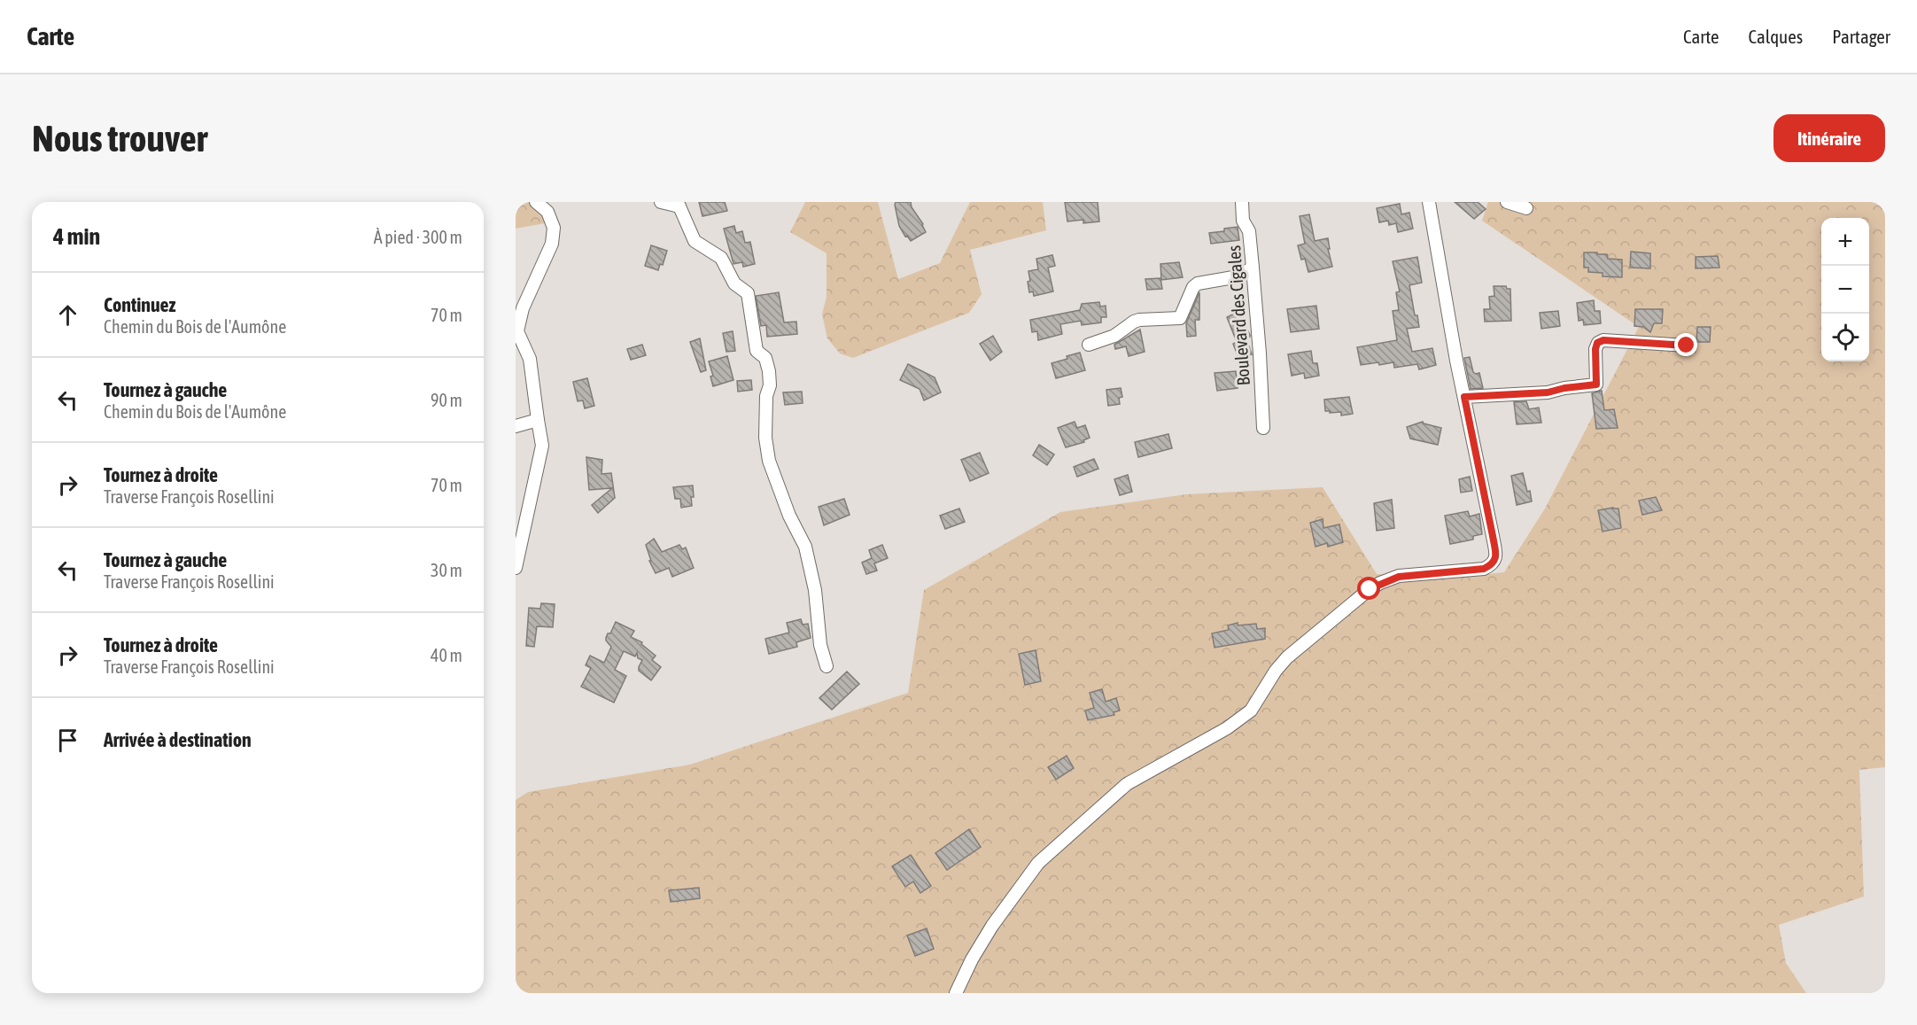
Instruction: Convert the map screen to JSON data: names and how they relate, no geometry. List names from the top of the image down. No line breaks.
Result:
{"streets":{"street":["Boulevard des Cigales"]},"page":{"header":"Carte","nav":["Carte","Calques","Partager"],"buttons":"Itinéraire","title":"Nous trouver","heading":["4 min","À pied · 300 m"],"map_buttons":["+","−"],"list":[["Continuez","Chemin du Bois de l'Aumône","70 m"],["Tournez à gauche","Chemin du Bois de l'Aumône","90 m"],["Tournez à droite","Traverse François Rosellini","70 m"],["Tournez à gauche","Traverse François Rosellini","30 m"],["Tournez à droite","Traverse François Rosellini","40 m"],"Arrivée à destination"]}}
